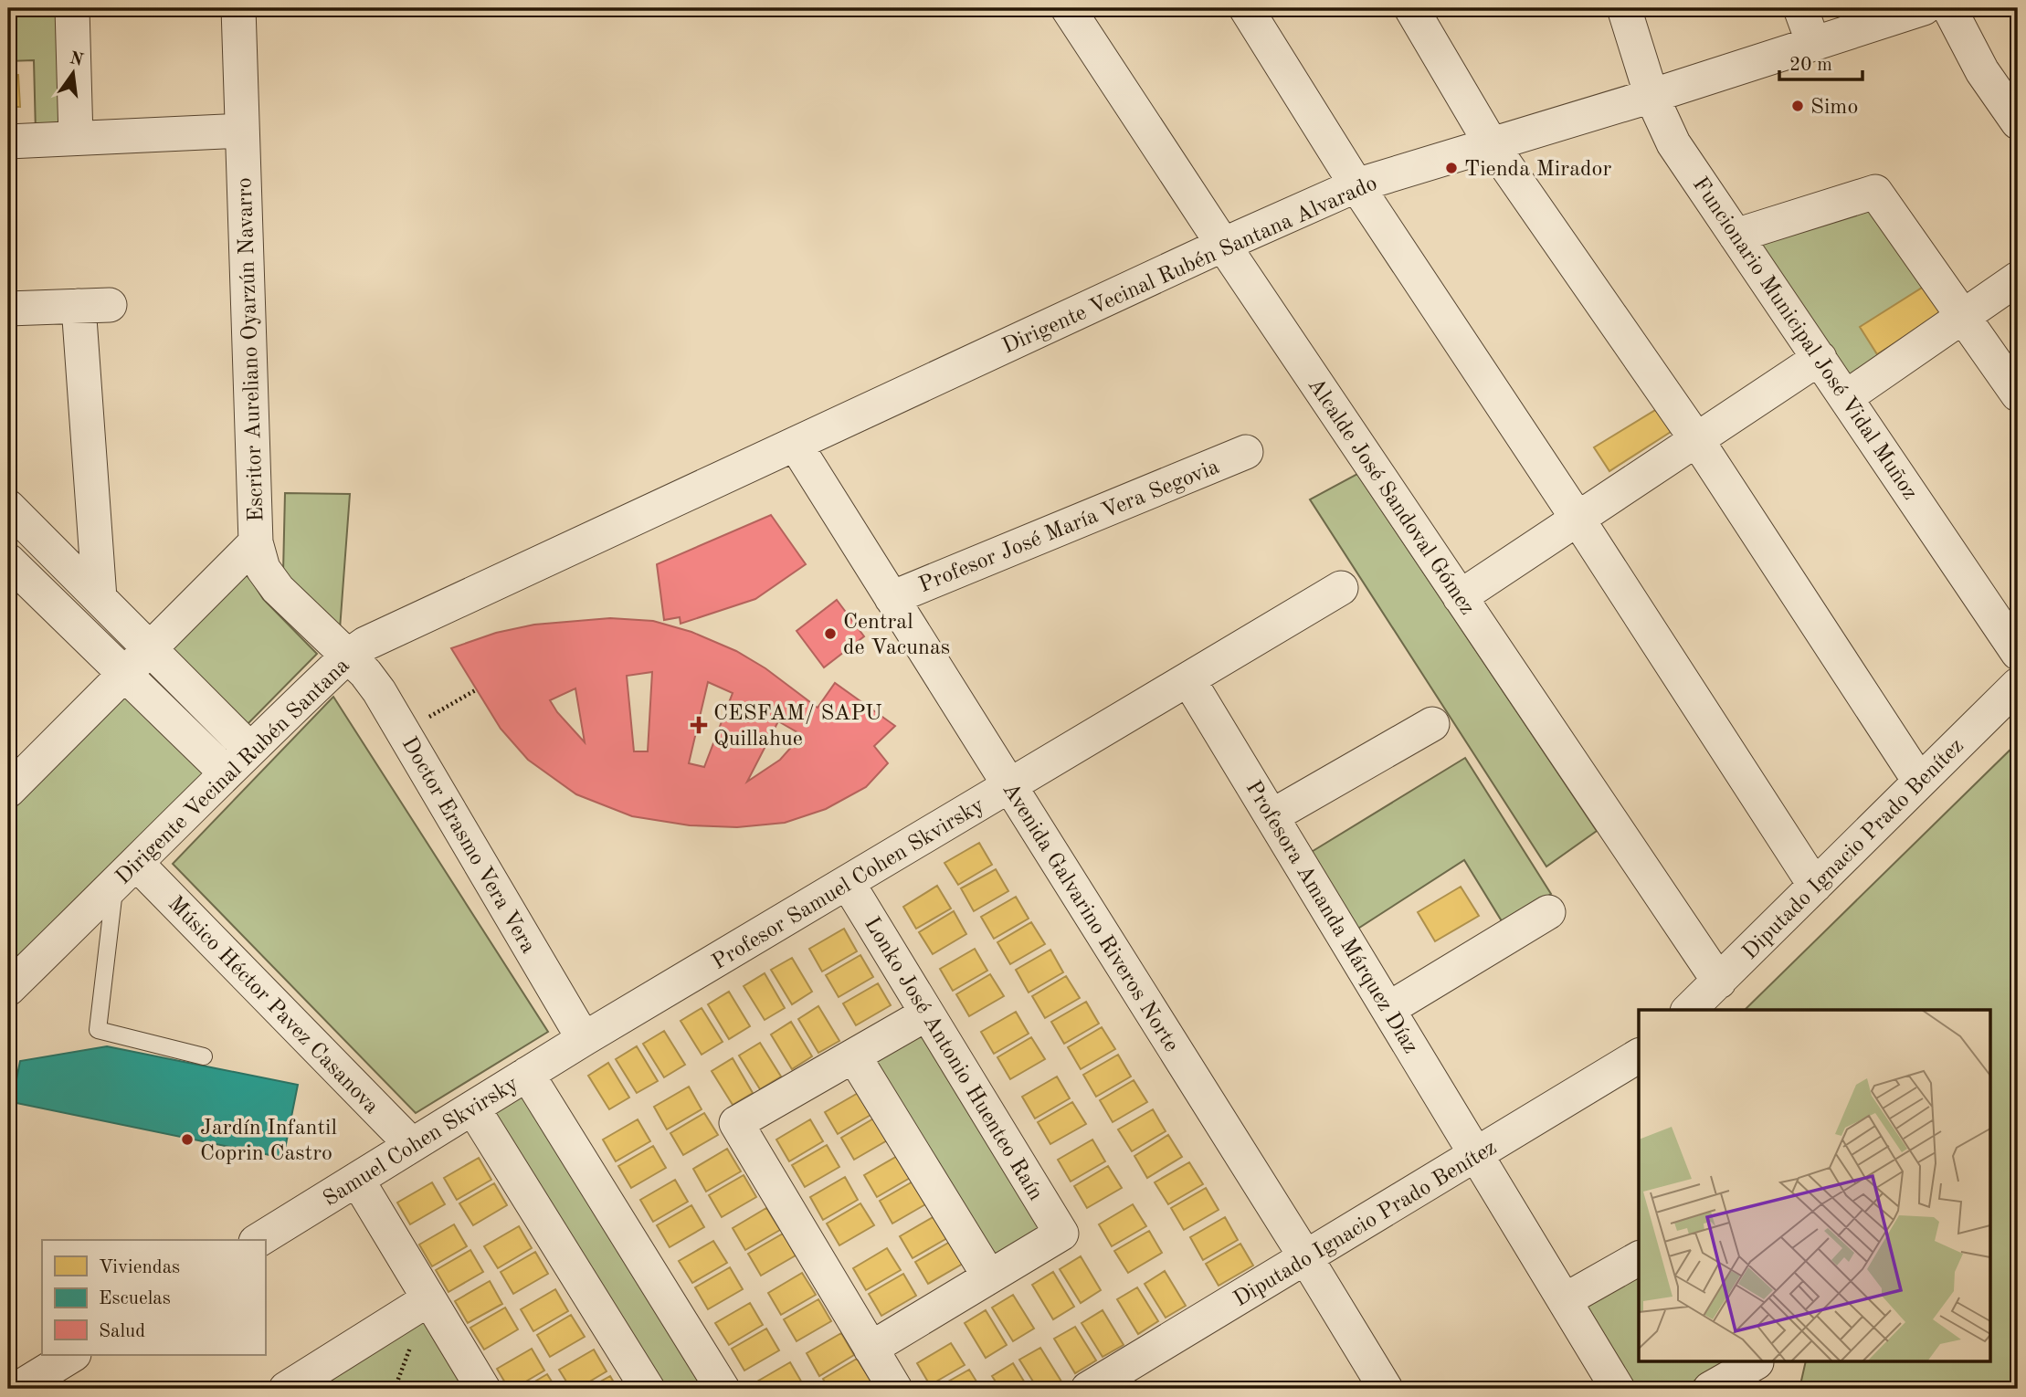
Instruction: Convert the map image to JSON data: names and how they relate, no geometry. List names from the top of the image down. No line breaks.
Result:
{"streets":{"street":["Dirigente Vecinal Rubén Santana Alvarado","Funcionario Municipal José Vidal Muñoz","Escritor Aureliano Oyarzún Navarro","Alcalde José Sandoval Gómez","Profesor José María Vera Segovia","Dirigente Vecinal Rubén Santana","Doctor Erasmo Vera Vera","Diputado Ignacio Prado Benítez","Profesor Samuel Cohen Skvirsky","Avenida Galvarino Riveros Norte","Profesora Amanda Márquez Díaz","Músico Héctor Pavez Casanova","Lonko José Antonio Huenteo Raín","Samuel Cohen Skvirsky"]},"crossings":[["Dirigente Vecinal Rubén Santana Alvarado","Funcionario Municipal José Vidal Muñoz"],["Dirigente Vecinal Rubén Santana Alvarado","Alcalde José Sandoval Gómez"],["Dirigente Vecinal Rubén Santana Alvarado","Dirigente Vecinal Rubén Santana"],["Dirigente Vecinal Rubén Santana Alvarado","Avenida Galvarino Riveros Norte"],["Escritor Aureliano Oyarzún Navarro","Dirigente Vecinal Rubén Santana"],["Escritor Aureliano Oyarzún Navarro","Doctor Erasmo Vera Vera"],["Alcalde José Sandoval Gómez","Diputado Ignacio Prado Benítez"],["Profesor José María Vera Segovia","Avenida Galvarino Riveros Norte"],["Dirigente Vecinal Rubén Santana","Doctor Erasmo Vera Vera"],["Dirigente Vecinal Rubén Santana","Avenida Galvarino Riveros Norte"],["Dirigente Vecinal Rubén Santana","Músico Héctor Pavez Casanova"],["Doctor Erasmo Vera Vera","Profesor Samuel Cohen Skvirsky"],["Doctor Erasmo Vera Vera","Samuel Cohen Skvirsky"],["Diputado Ignacio Prado Benítez","Avenida Galvarino Riveros Norte"],["Diputado Ignacio Prado Benítez","Profesora Amanda Márquez Díaz"],["Profesor Samuel Cohen Skvirsky","Avenida Galvarino Riveros Norte"],["Profesor Samuel Cohen Skvirsky","Profesora Amanda Márquez Díaz"],["Profesor Samuel Cohen Skvirsky","Lonko José Antonio Huenteo Raín"],["Profesor Samuel Cohen Skvirsky","Samuel Cohen Skvirsky"],["Músico Héctor Pavez Casanova","Samuel Cohen Skvirsky"]],"places":{"other":["Simo","Tienda Mirador","Central de Vacunas","Jardín Infantil Coprin Castro"],"health":["CESFAM/ SAPU Quillahue"]},"legend":["Viviendas","Escuelas","Salud"],"scale_bar":"20 m","north":"top"}
